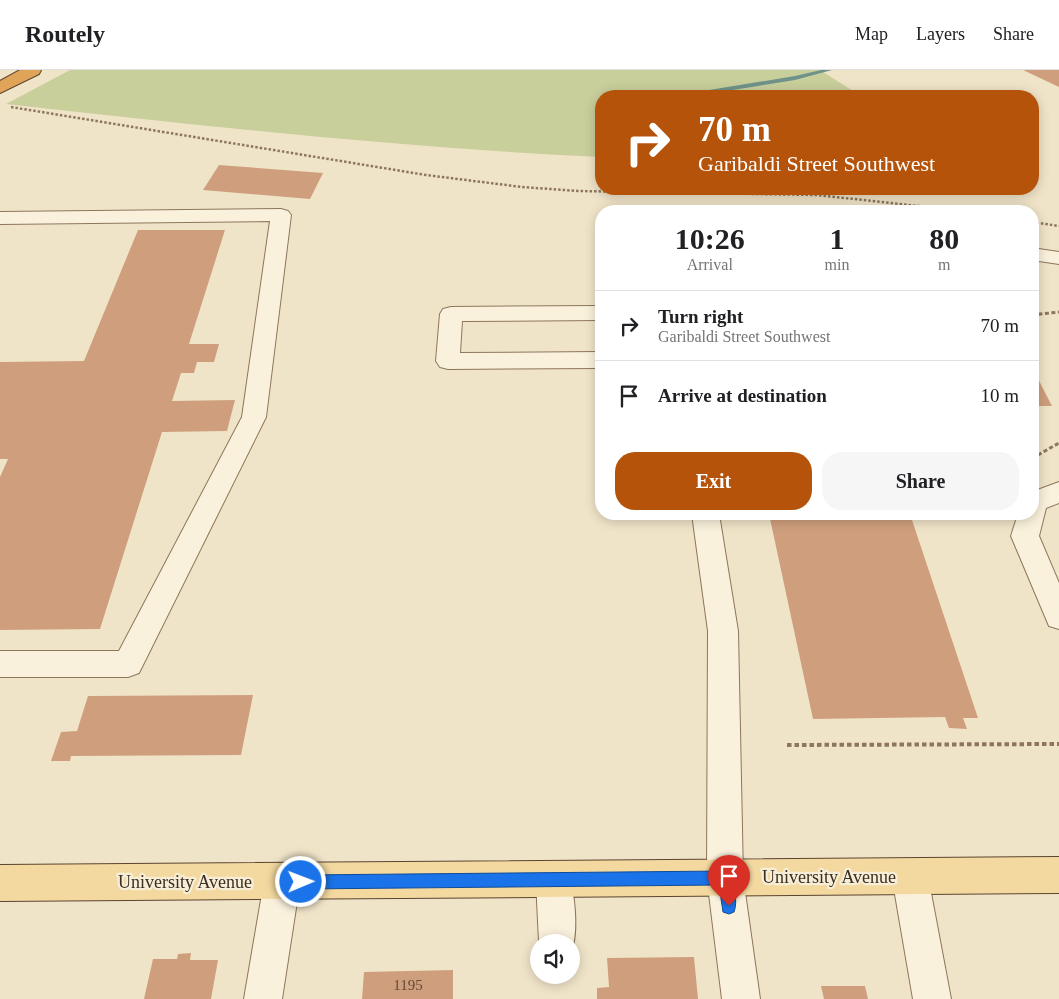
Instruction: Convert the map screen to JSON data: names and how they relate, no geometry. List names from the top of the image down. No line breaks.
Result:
{"streets":{"main road":["University Avenue"]},"house_numbers":["1195"],"page":{"header":"Routely","nav":["Map","Layers","Share"],"turn":["70 m","Garibaldi Street Southwest"],"eta":["10:26","Arrival","1","min","80","m"],"list":[{"name":"Turn right","note":"Garibaldi Street Southwest","value":"70 m"},{"name":"Arrive at destination","value":"10 m"}],"buttons":["Exit","Share"]}}
